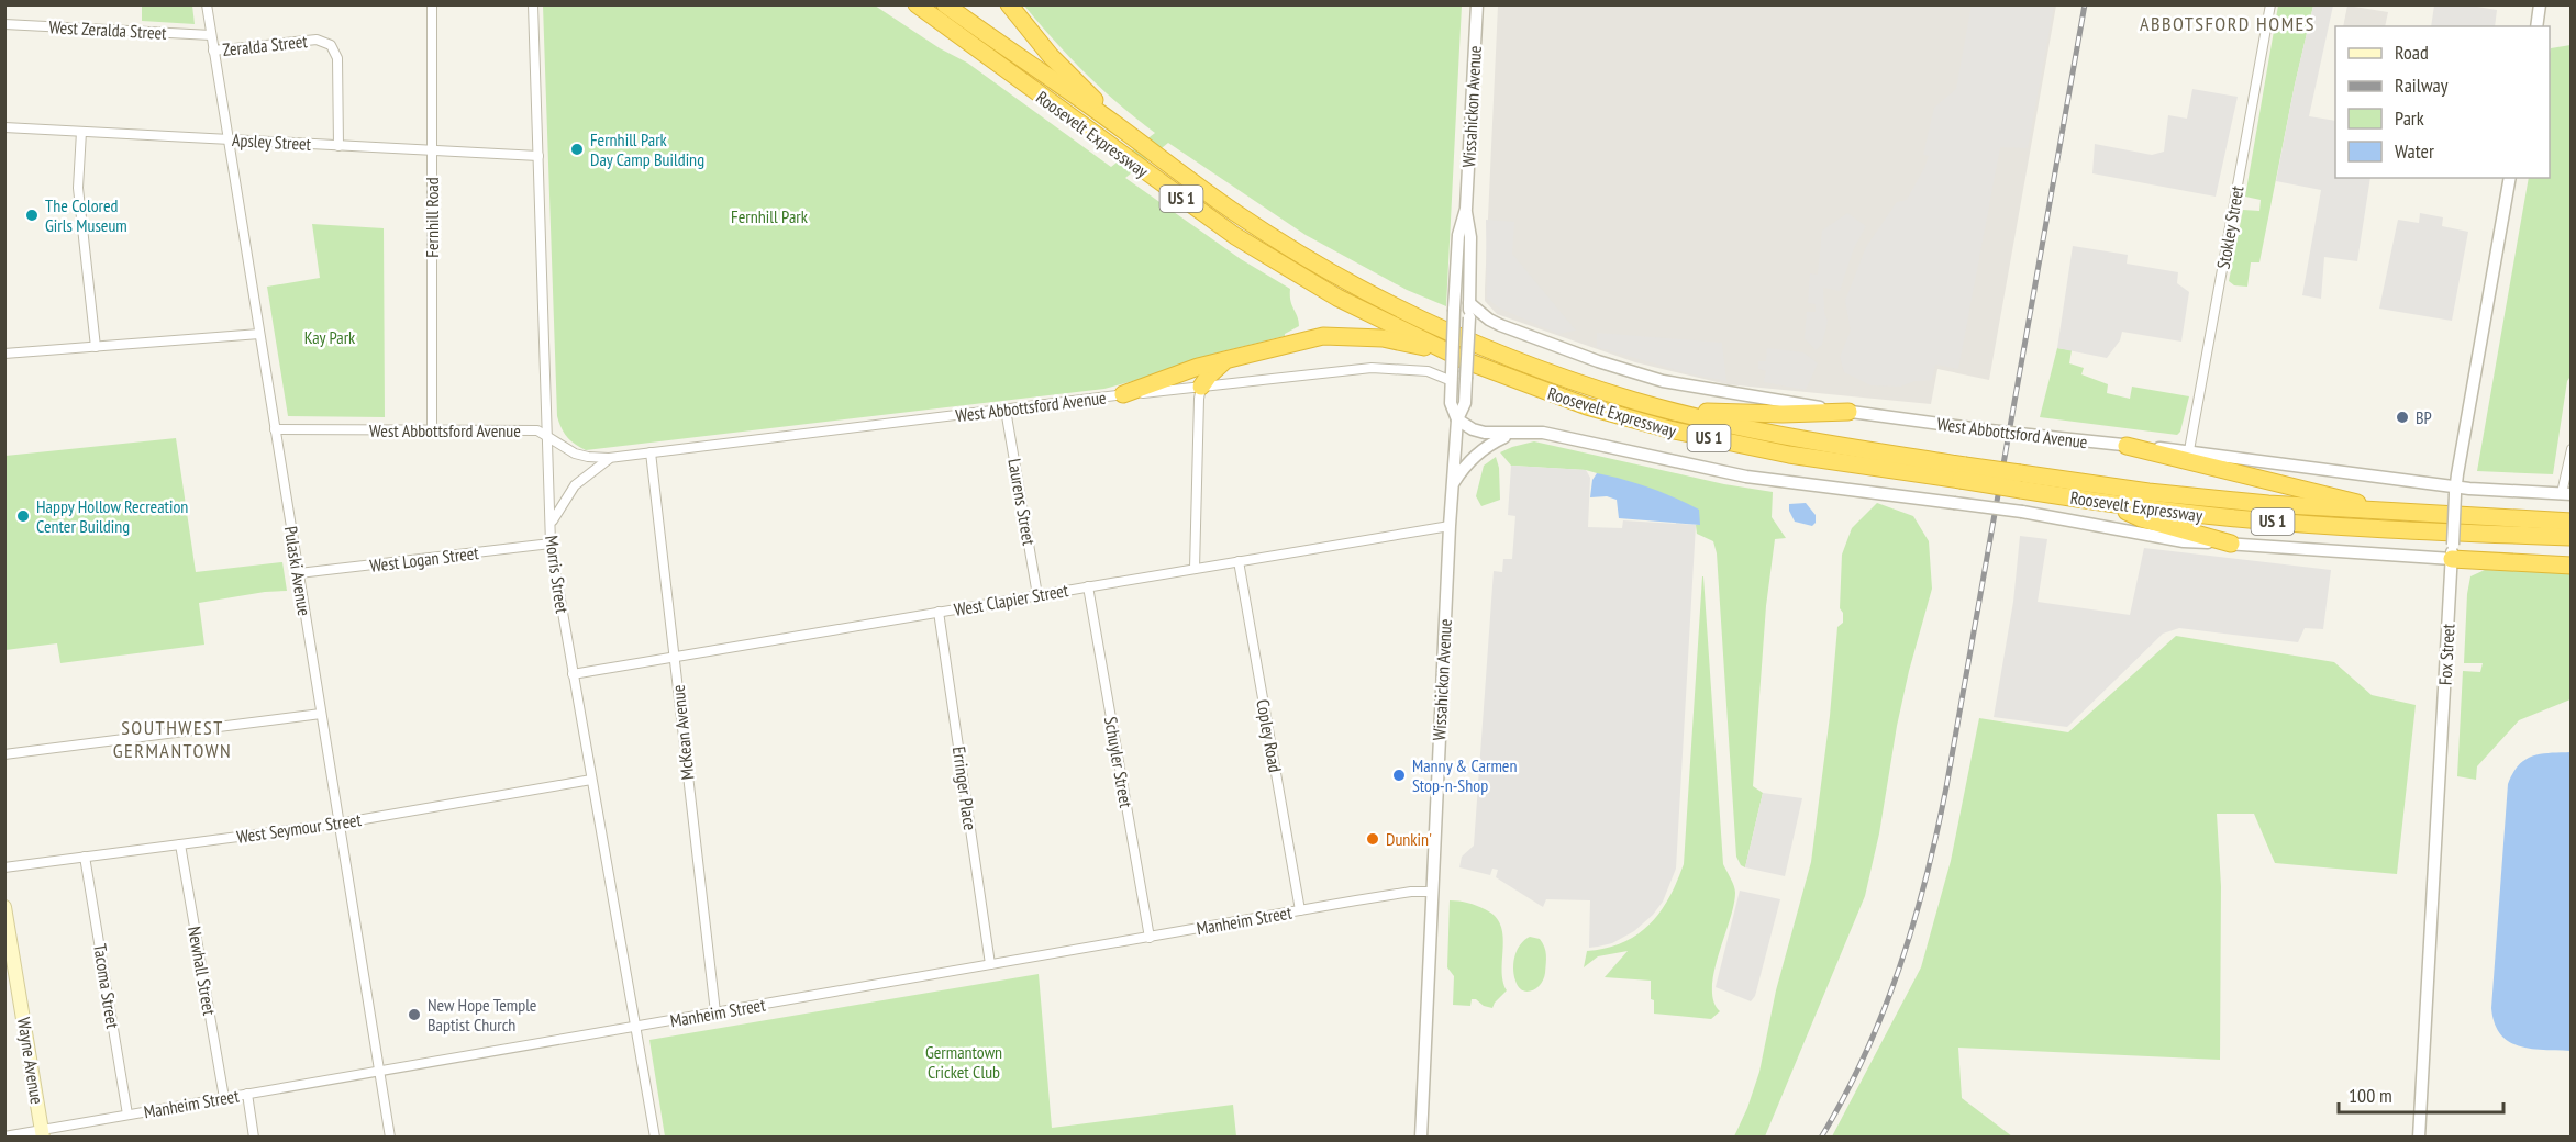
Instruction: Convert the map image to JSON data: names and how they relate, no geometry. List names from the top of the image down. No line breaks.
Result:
{"streets":{"highway":["Roosevelt Expressway","US 1"],"main road":["Wayne Avenue"],"street":["West Zeralda Street","Zeralda Street","Wissahickon Avenue","Apsley Street","Fernhill Road","Stokley Street","West Abbottsford Avenue","Laurens Street","West Logan Street","Pulaski Avenue","Morris Street","West Clapier Street","Fox Street","McKean Avenue","Copley Road","Schuyler Street","Erringer Place","West Seymour Street","Manheim Street","Newhall Street","Tacoma Street"]},"crossings":[["West Zeralda Street","Pulaski Avenue"],["Zeralda Street","Apsley Street"],["Zeralda Street","Pulaski Avenue"],["Wissahickon Avenue","West Abbottsford Avenue"],["Wissahickon Avenue","West Clapier Street"],["Wissahickon Avenue","Manheim Street"],["Apsley Street","Fernhill Road"],["Apsley Street","Pulaski Avenue"],["Apsley Street","Morris Street"],["Fernhill Road","West Abbottsford Avenue"],["Stokley Street","West Abbottsford Avenue"],["West Abbottsford Avenue","Laurens Street"],["West Abbottsford Avenue","Pulaski Avenue"],["West Abbottsford Avenue","Morris Street"],["West Abbottsford Avenue","Fox Street"],["West Abbottsford Avenue","McKean Avenue"],["Laurens Street","West Clapier Street"],["West Logan Street","Pulaski Avenue"],["West Logan Street","Morris Street"],["Pulaski Avenue","West Seymour Street"],["Pulaski Avenue","Manheim Street"],["Morris Street","West Clapier Street"],["Morris Street","West Seymour Street"],["Morris Street","Manheim Street"],["West Clapier Street","McKean Avenue"],["West Clapier Street","Copley Road"],["West Clapier Street","Schuyler Street"],["West Clapier Street","Erringer Place"],["McKean Avenue","Manheim Street"],["Copley Road","Manheim Street"],["Schuyler Street","Manheim Street"],["Erringer Place","Manheim Street"],["West Seymour Street","Newhall Street"],["West Seymour Street","Tacoma Street"],["Manheim Street","Newhall Street"],["Manheim Street","Tacoma Street"],["Manheim Street","Wayne Avenue"]],"districts":["ABBOTSFORD HOMES","SOUTHWEST GERMANTOWN"],"parks":["Fernhill Park","Kay Park","Germantown Cricket Club"],"places":["Fernhill Park Day Camp Building","The Colored Girls Museum","BP","Happy Hollow Recreation Center Building","Manny & Carmen Stop-n-Shop","Dunkin'","New Hope Temple Baptist Church"],"legend":["Road","Railway","Park","Water"],"scale_bar":"100 m"}
